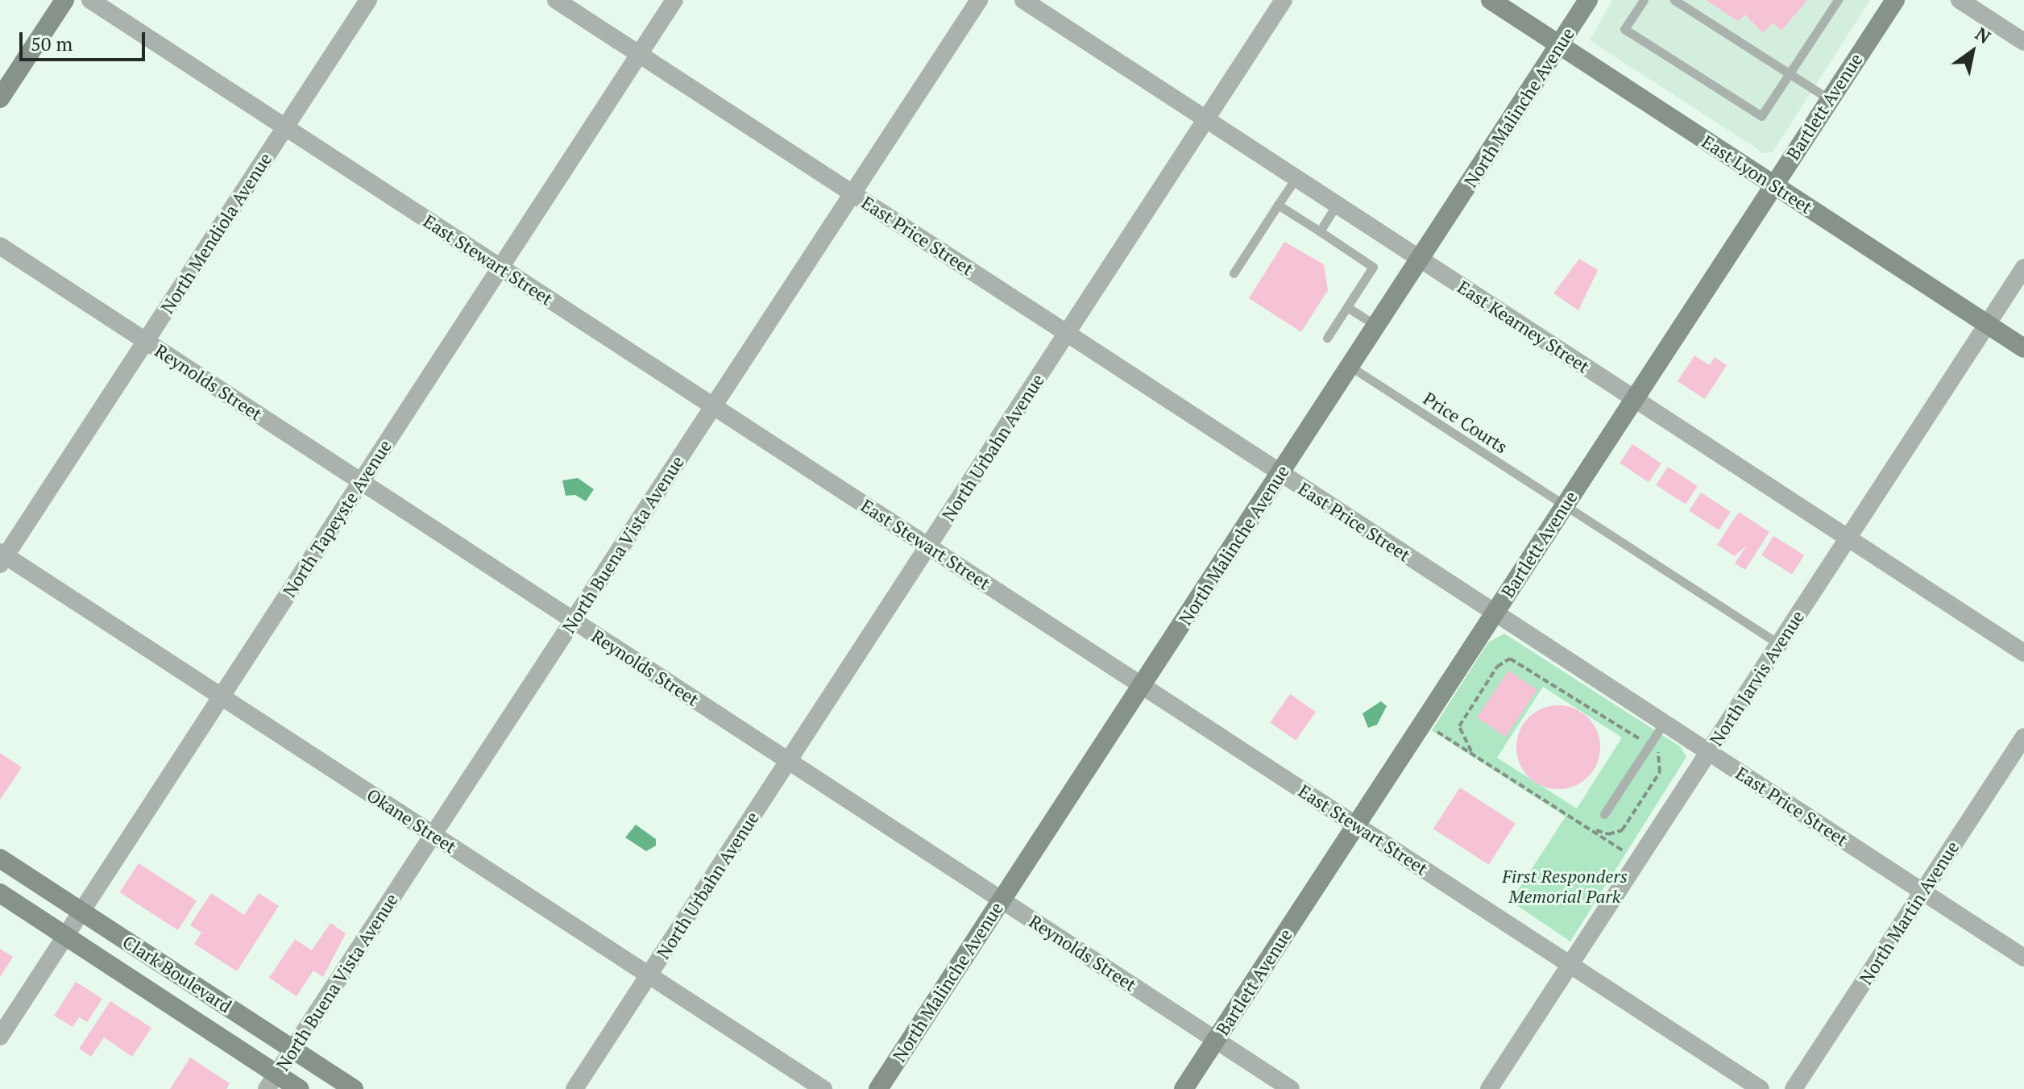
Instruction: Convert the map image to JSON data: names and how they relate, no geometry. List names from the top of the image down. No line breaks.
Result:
{"streets":{"main road":["Bartlett Avenue","North Malinche Avenue","East Lyon Street","Clark Boulevard"],"street":["North Mendiola Avenue","East Price Street","East Stewart Street","East Kearney Street","Reynolds Street","North Urbahn Avenue","North Tapeyste Avenue","North Buena Vista Avenue","North Jarvis Avenue","Okane Street","North Martin Avenue"],"lane":["Price Courts"]},"crossings":[["Bartlett Avenue","East Lyon Street"],["Bartlett Avenue","East Price Street"],["Bartlett Avenue","East Stewart Street"],["Bartlett Avenue","East Kearney Street"],["Bartlett Avenue","Reynolds Street"],["Bartlett Avenue","Price Courts"],["North Malinche Avenue","East Lyon Street"],["North Malinche Avenue","East Price Street"],["North Malinche Avenue","East Stewart Street"],["North Malinche Avenue","East Kearney Street"],["North Malinche Avenue","Reynolds Street"],["North Malinche Avenue","Price Courts"],["East Lyon Street","North Jarvis Avenue"],["North Mendiola Avenue","East Stewart Street"],["North Mendiola Avenue","Reynolds Street"],["North Mendiola Avenue","Okane Street"],["East Price Street","North Urbahn Avenue"],["East Price Street","North Tapeyste Avenue"],["East Price Street","North Buena Vista Avenue"],["East Price Street","North Jarvis Avenue"],["East Price Street","North Martin Avenue"],["East Stewart Street","North Urbahn Avenue"],["East Stewart Street","North Tapeyste Avenue"],["East Stewart Street","North Buena Vista Avenue"],["East Stewart Street","North Jarvis Avenue"],["East Kearney Street","North Urbahn Avenue"],["East Kearney Street","North Jarvis Avenue"],["Reynolds Street","North Urbahn Avenue"],["Reynolds Street","North Tapeyste Avenue"],["Reynolds Street","North Buena Vista Avenue"],["Price Courts","North Jarvis Avenue"],["North Urbahn Avenue","Okane Street"],["North Tapeyste Avenue","Okane Street"],["North Tapeyste Avenue","Clark Boulevard"],["North Buena Vista Avenue","Okane Street"],["North Buena Vista Avenue","Clark Boulevard"]],"parks":["First Responders Memorial Park"],"scale_bar":"50 m","north":"top right"}
